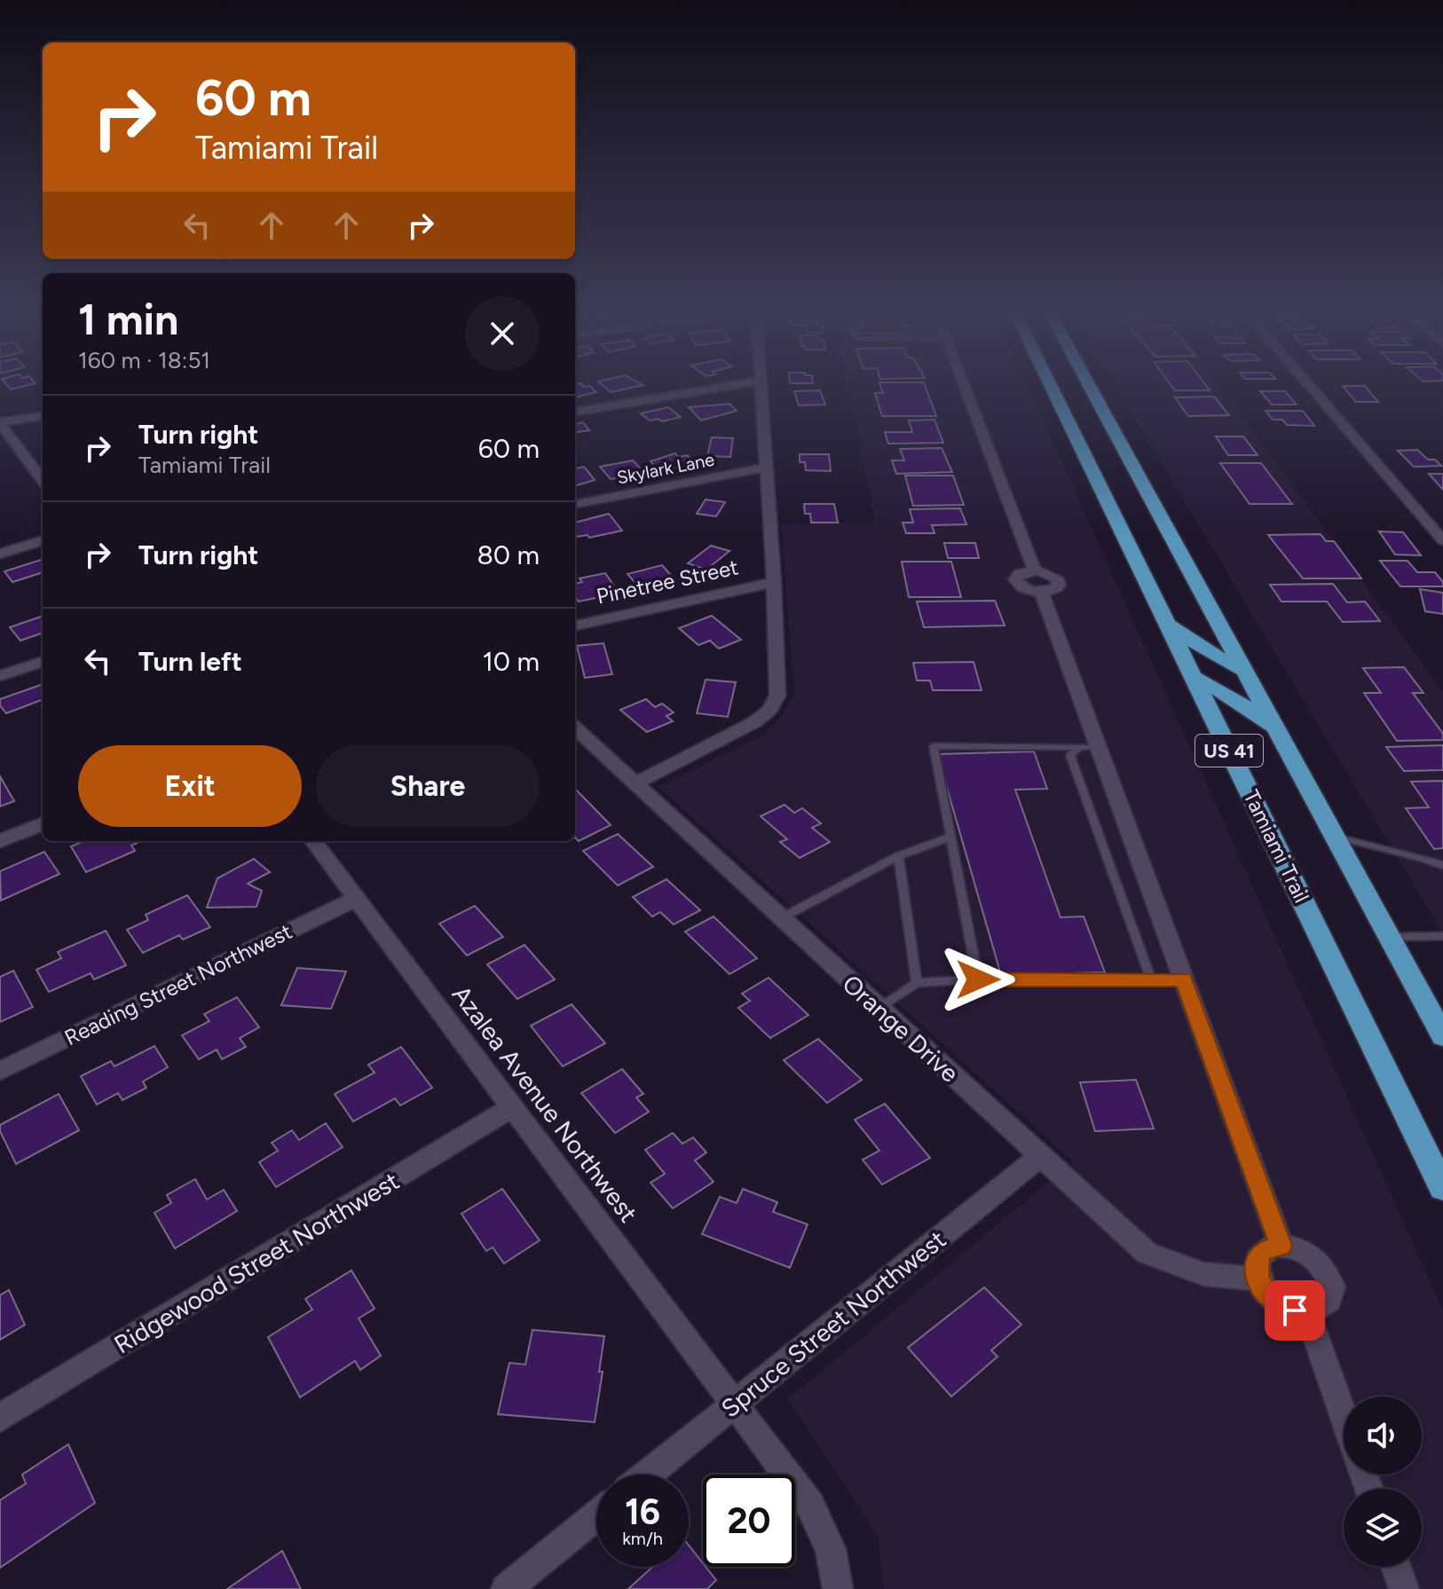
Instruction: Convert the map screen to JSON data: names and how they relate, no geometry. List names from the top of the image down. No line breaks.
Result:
{"streets":{"main road":["US 41","Tamiami Trail"],"street":["Skylark Lane","Pinetree Street","Reading Street Northwest","Orange Drive","Azalea Avenue Northwest","Ridgewood Street Northwest","Spruce Street Northwest"]},"crossings":[["Reading Street Northwest","Azalea Avenue Northwest"],["Orange Drive","Spruce Street Northwest"],["Azalea Avenue Northwest","Ridgewood Street Northwest"],["Azalea Avenue Northwest","Spruce Street Northwest"]],"page":{"turn":["60 m","Tamiami Trail"],"heading":["1 min","160 m · 18:51"],"list":[{"name":"Turn right","note":"Tamiami Trail","value":"60 m"},{"name":"Turn right","value":"80 m"},{"name":"Turn left","value":"10 m"}],"buttons":["Exit","Share"],"speed":"16 km/h","limit":"20"}}
